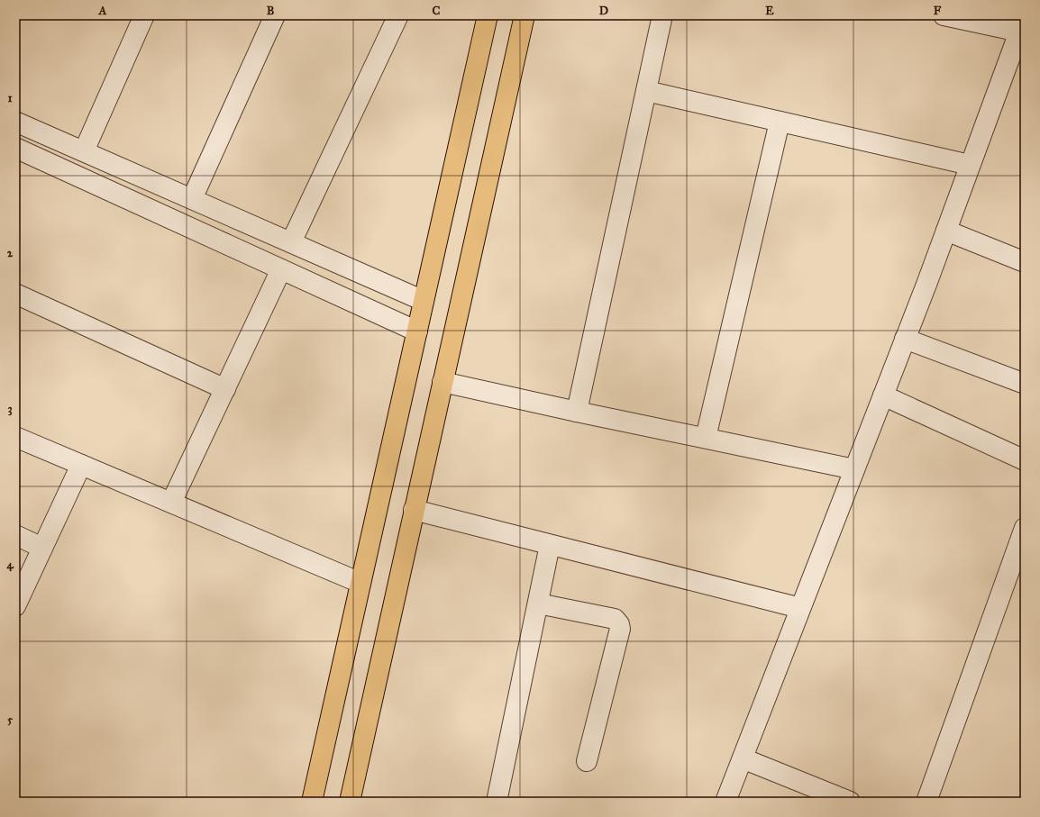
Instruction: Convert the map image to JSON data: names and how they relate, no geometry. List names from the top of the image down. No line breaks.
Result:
{"grid":{"columns":["A","B","C","D","E","F"],"rows":["1","2","3","4","5"]}}
